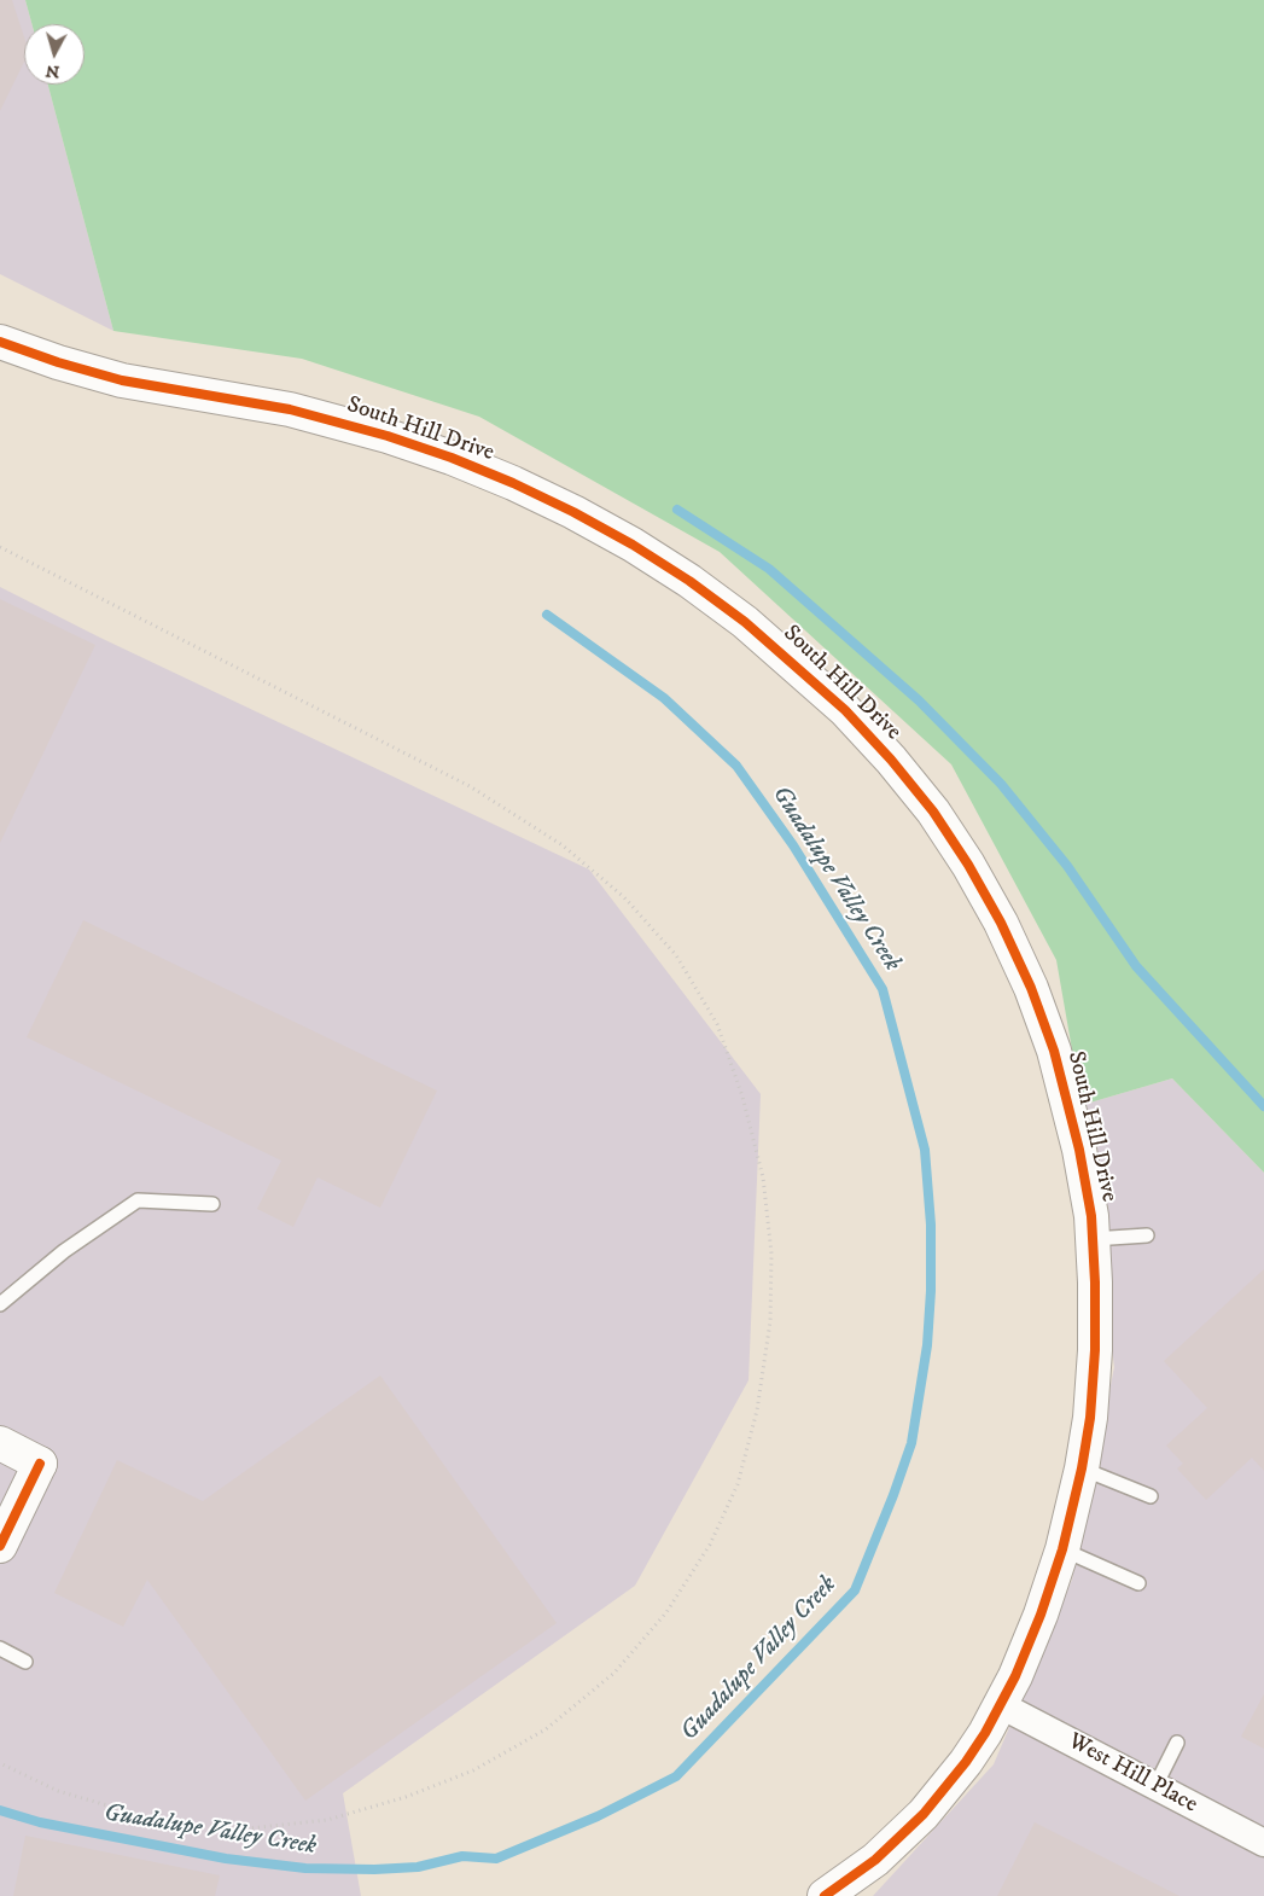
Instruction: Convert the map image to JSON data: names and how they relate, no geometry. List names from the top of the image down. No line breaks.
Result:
{"streets":{"street":["South Hill Drive","West Hill Place"]},"crossings":[["South Hill Drive","West Hill Place"]],"water":["Guadalupe Valley Creek"],"north":"bottom"}
